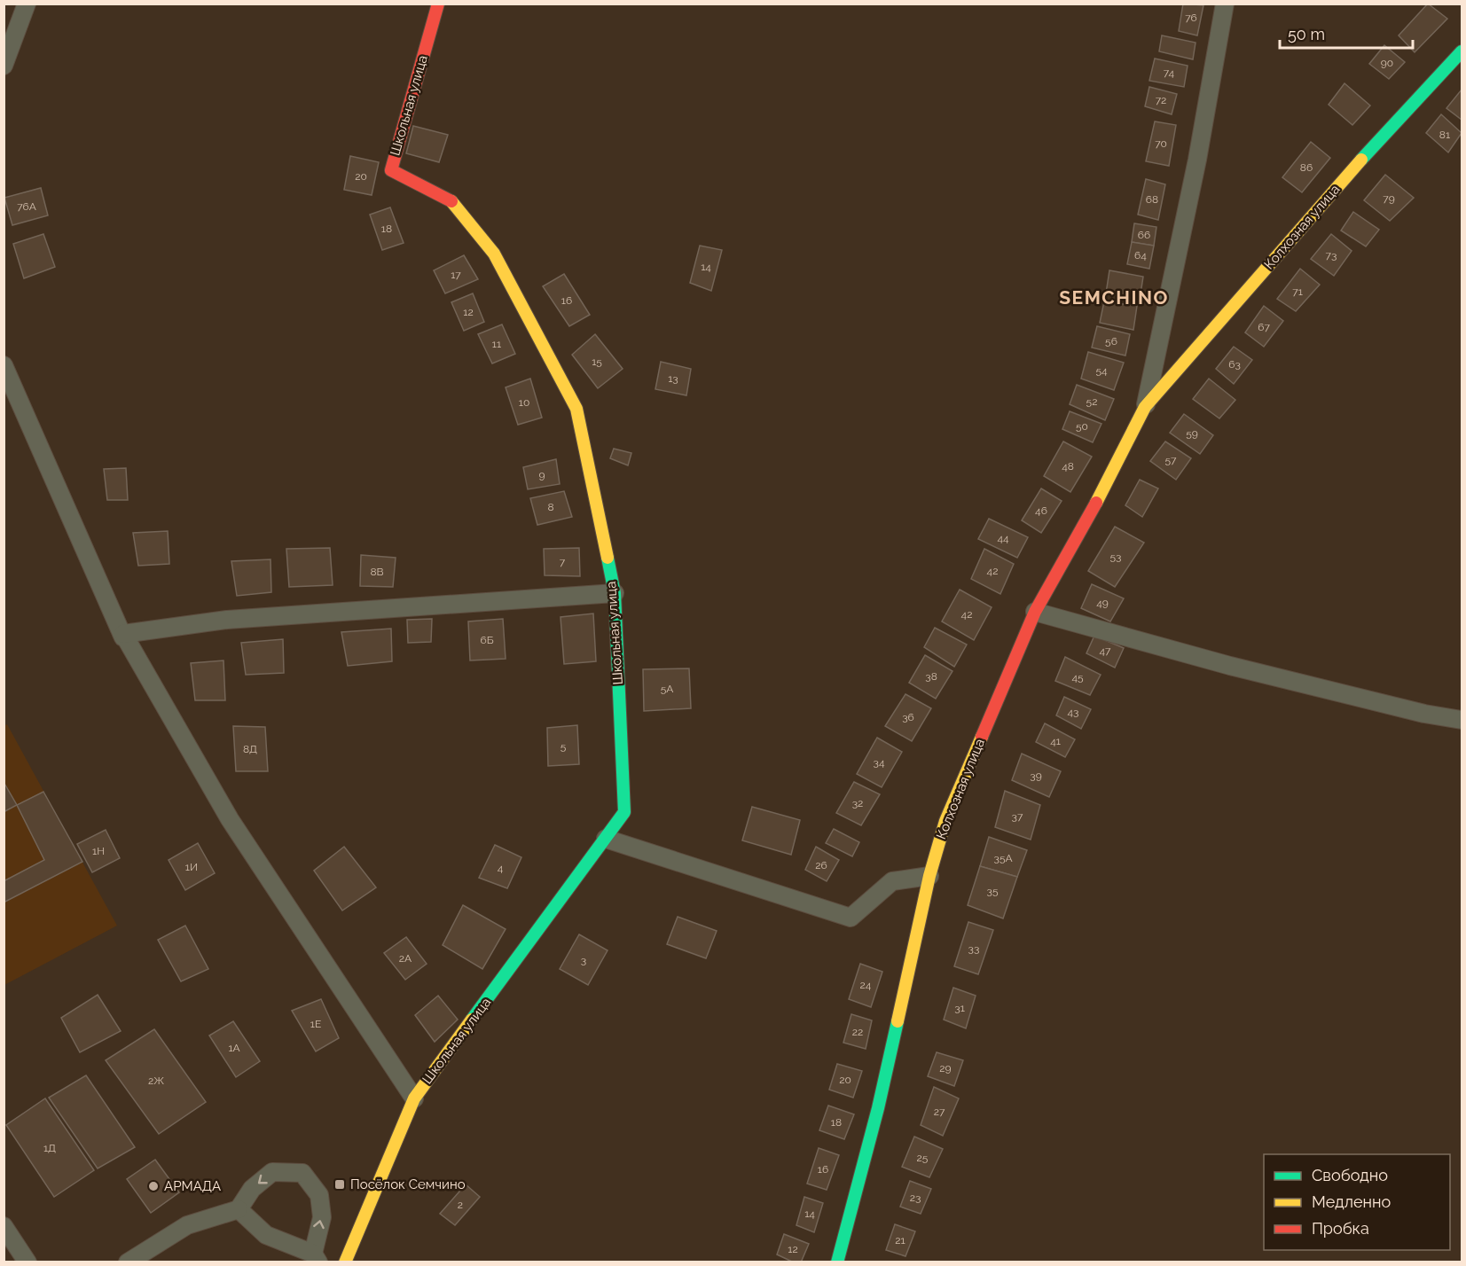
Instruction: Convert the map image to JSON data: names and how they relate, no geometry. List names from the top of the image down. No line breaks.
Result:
{"streets":{"street":["Школьная улица","Колхозная улица"]},"districts":["SEMCHINO"],"places":{"transit":["Посёлок Семчино"],"other":["АРМАДА"]},"house_numbers":["76","90","74","72","81","70","86","20","79","68","76А","18","66","64","73","14","17","71","16","12","67","56","11","15","63","54","13","52","10","50","59","57","48","9","8","46","44","53","7","42","8В","49","42","6Б","47","38","45","5А","43","36","41","5","8Д","34","39","32","37","1Н","35А","26","1И","4","35","33","2А","3","24","31","1Е","22","1А","29","20","2Ж","27","18","1Д","25","16","23","2","14","21","12"],"legend":["Свободно","Медленно","Пробка"],"scale_bar":"50 m"}
